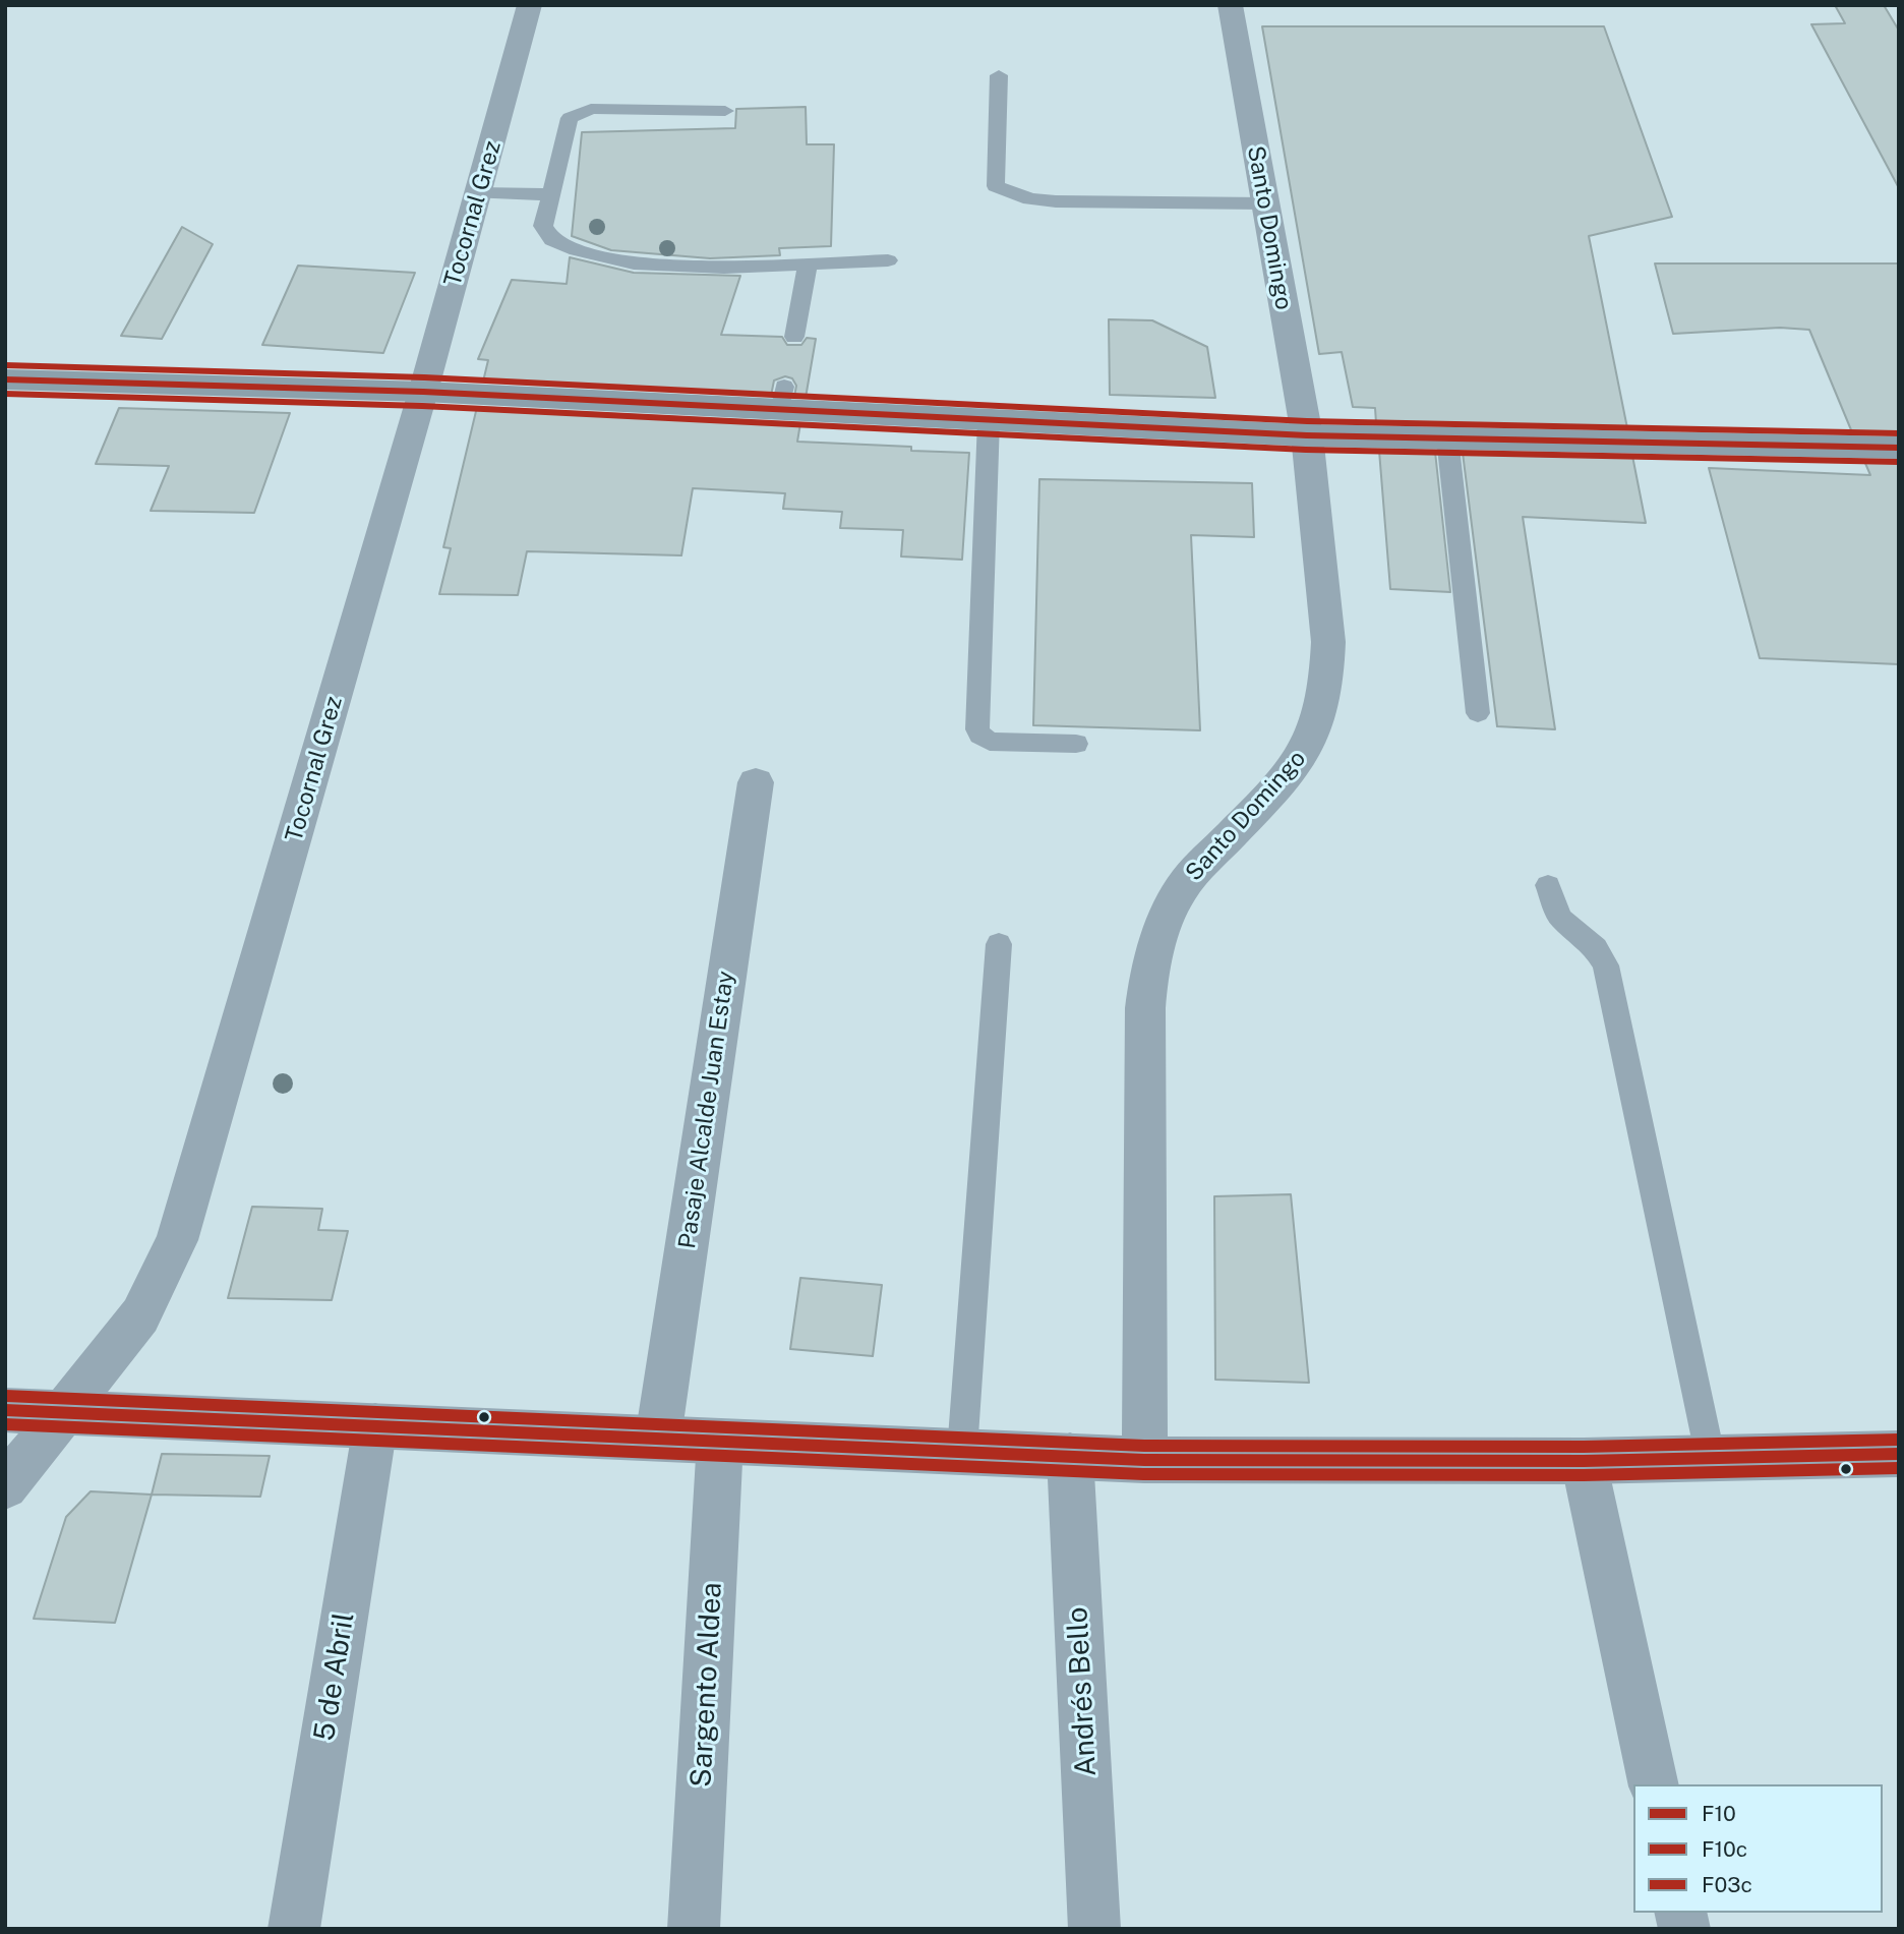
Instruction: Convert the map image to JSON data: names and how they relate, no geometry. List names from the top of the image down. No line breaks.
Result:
{"streets":{"street":["Tocornal Grez","Santo Domingo","Pasaje Alcalde Juan Estay","5 de Abril","Sargento Aldea","Andrés Bello"]},"lines":["transit line F03c","transit line F10","transit line F10c"],"legend":["F10","F10c","F03c"]}
